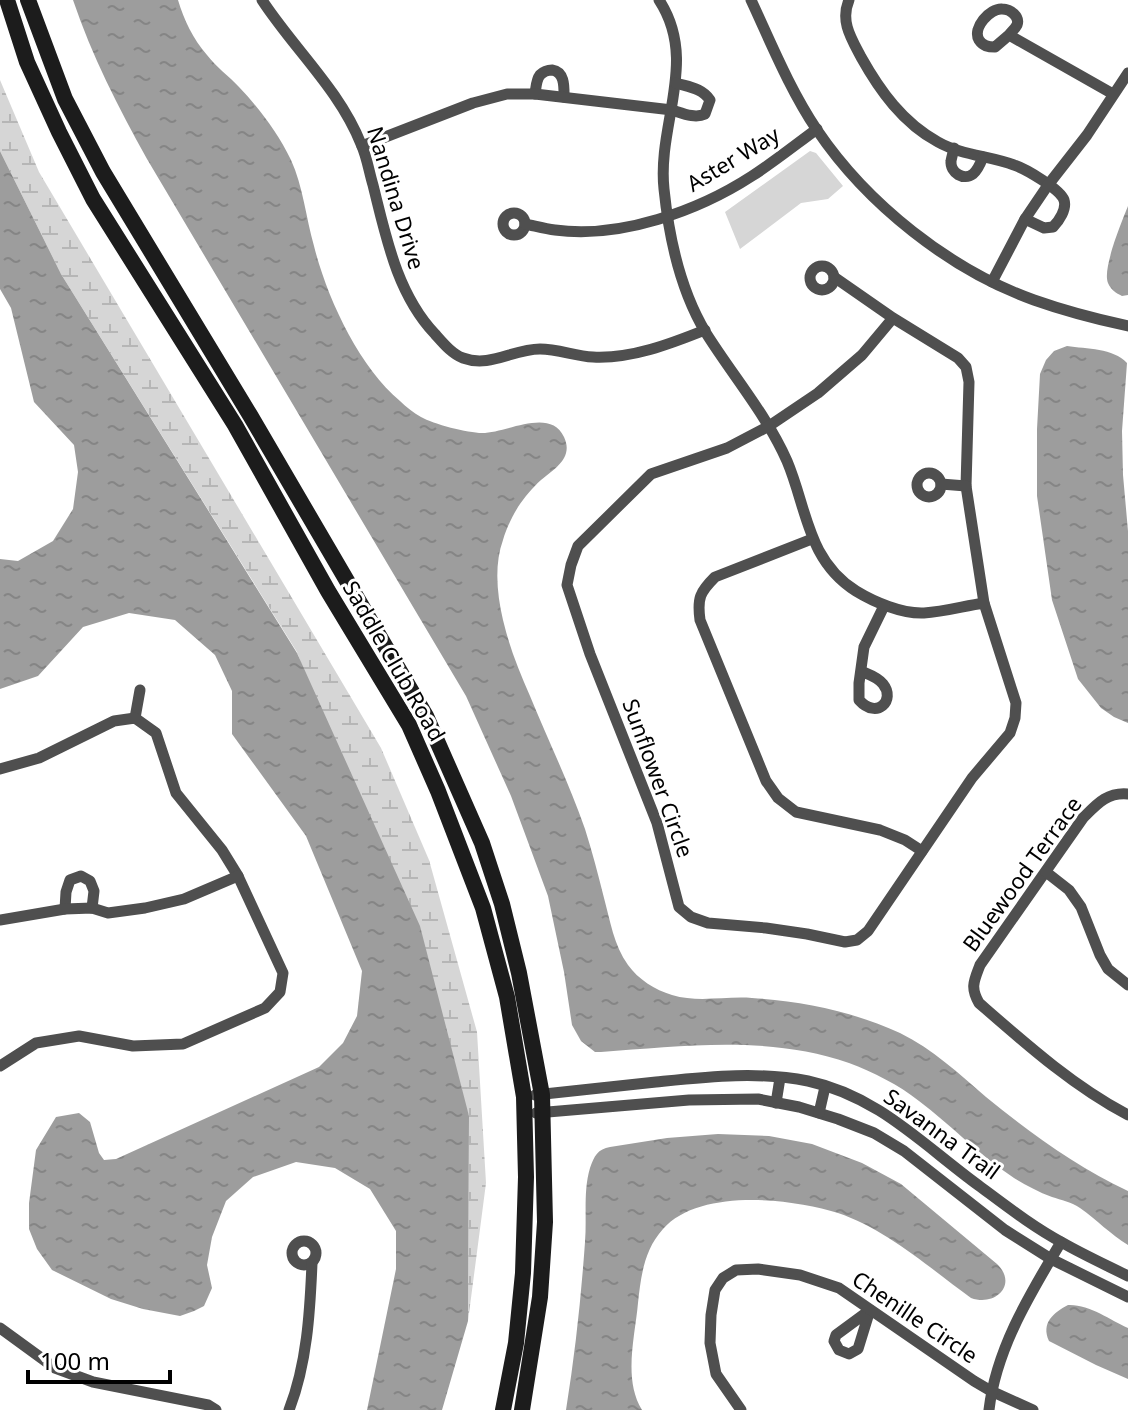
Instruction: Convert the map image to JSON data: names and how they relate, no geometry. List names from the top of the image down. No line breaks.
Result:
{"streets":{"street":["Aster Way","Nandina Drive","Saddle Club Road","Sunflower Circle","Bluewood Terrace","Savanna Trail","Chenille Circle"]},"crossings":[["Saddle Club Road","Savanna Trail"]],"scale_bar":"100 m"}
